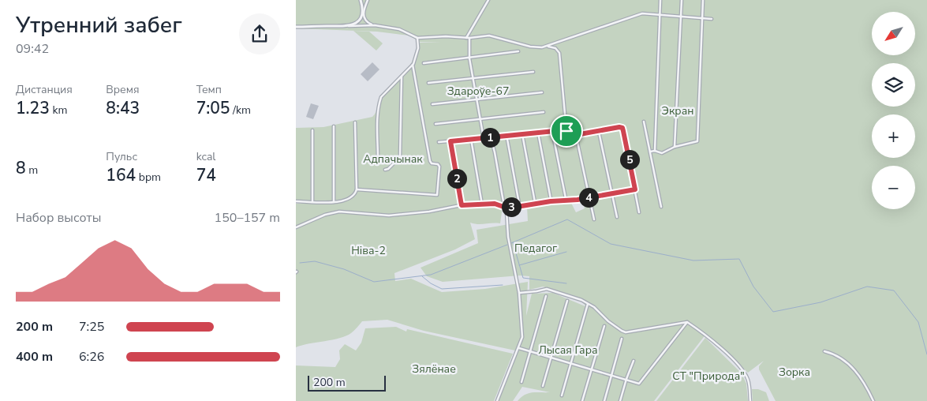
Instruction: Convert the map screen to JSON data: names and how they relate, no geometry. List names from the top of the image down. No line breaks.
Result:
{"parks":["Здароўе-67","Экран","Адпачынак","Педагог","Ніва-2","Лысая Гара","Зялёнае","Зорка","СТ \"Природа\""],"scale_bar":"200 m","north":"bottom left","page":{"heading":["Утренний забег","09:42"],"map_buttons":["+","−"],"stats":[["Дистанция","1.23 km"],["Время","8:43"],["Темп","7:05 /km"],["8 m"],["Пульс","164 bpm"],["kcal","74"]],"pins":["1","5","2","4","3"],"chart":["Набор высоты","150–157 m"],"list":[{"name":"200 m","note":"7:25"},{"name":"400 m","note":"6:26"}],"scale":"200 m"}}
